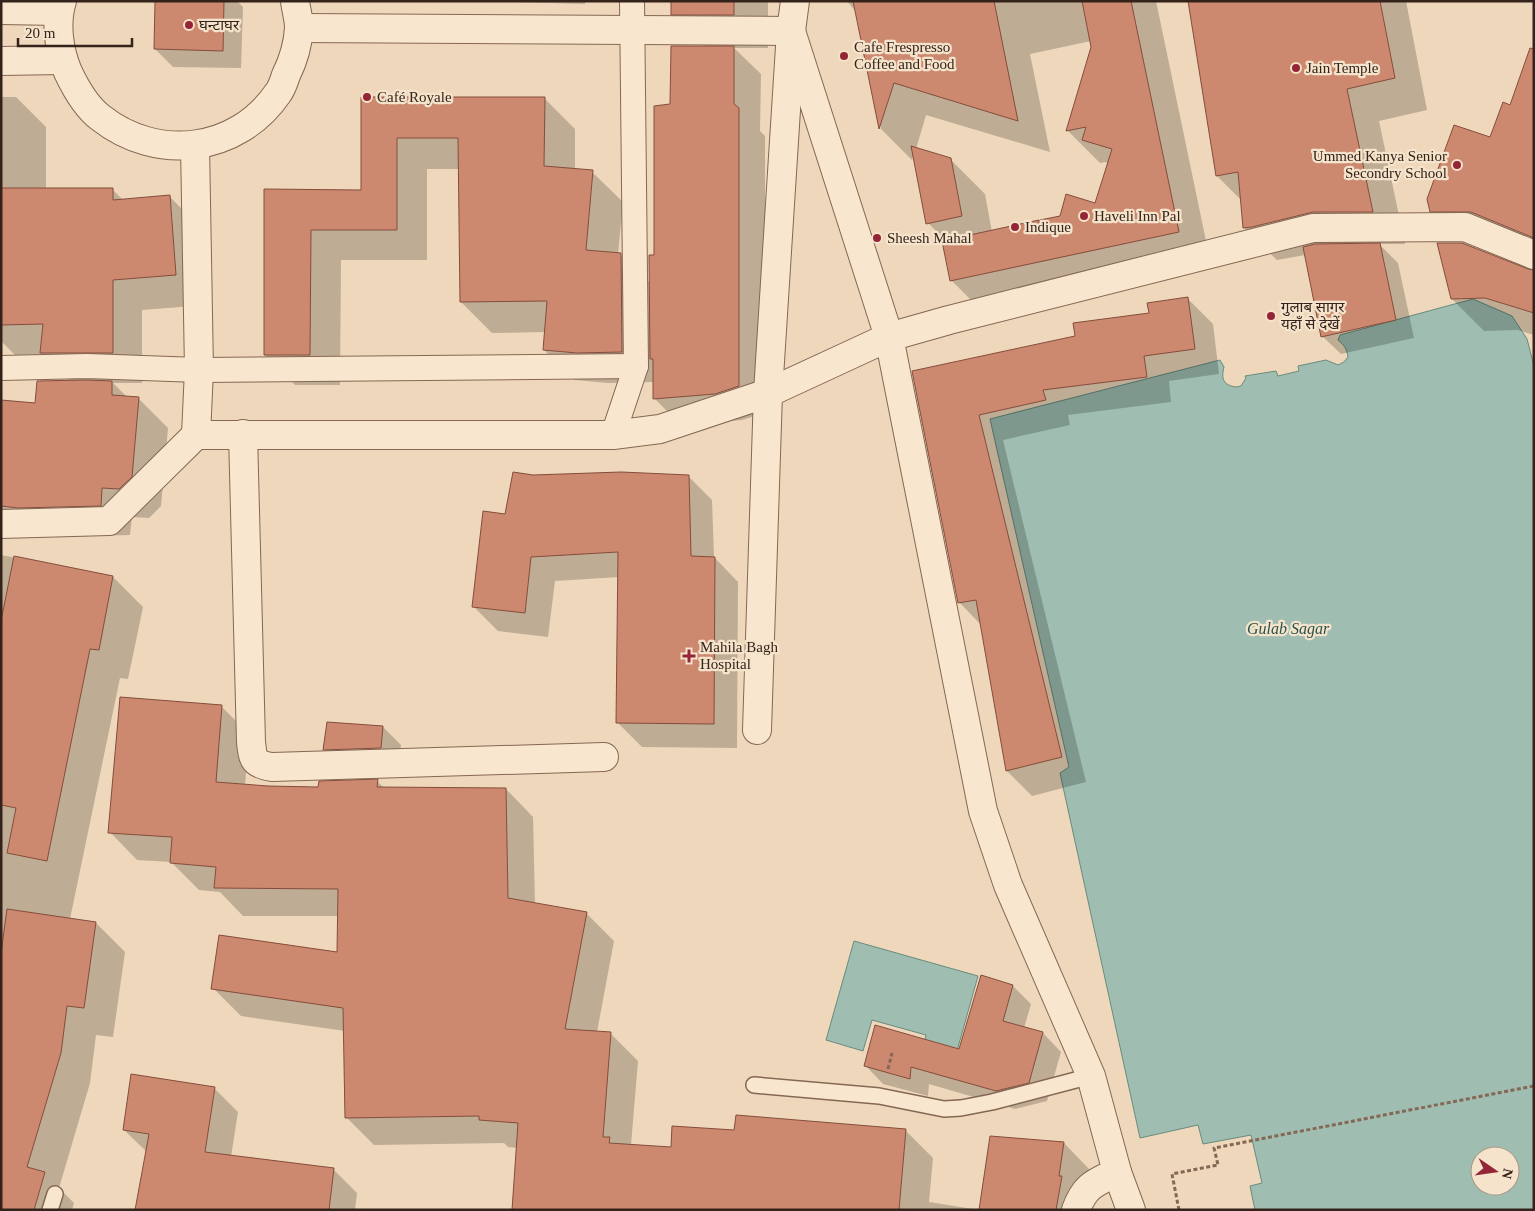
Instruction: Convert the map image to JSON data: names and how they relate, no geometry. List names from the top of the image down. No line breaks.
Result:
{"water":["Gulab Sagar"],"places":{"other":["घन्टाघर","Cafe Frespresso Coffee and Food","Jain Temple","Café Royale","Ummed Kanya Senior Secondry School","Haveli Inn Pal","Indique","Sheesh Mahal","गुलाब सागर यहाँ से देखें"],"health":["Mahila Bagh Hospital"]},"scale_bar":"20 m","north":"right"}
